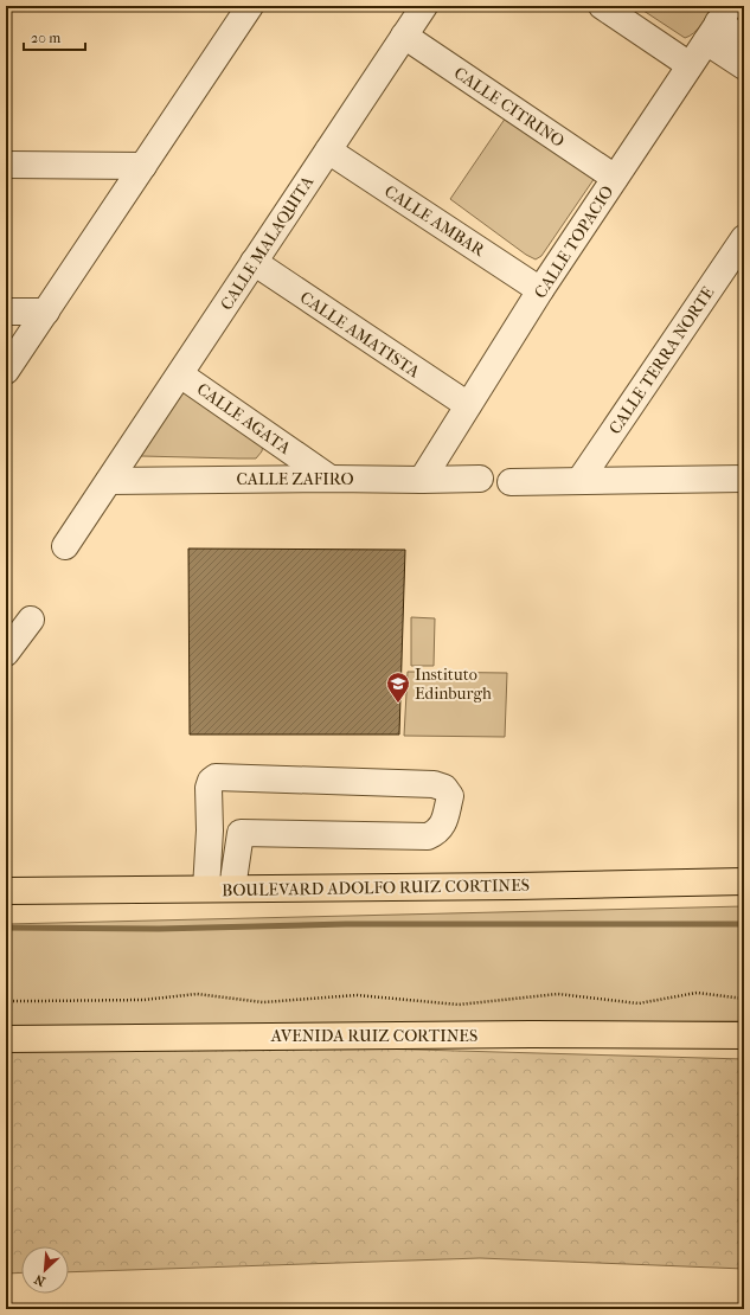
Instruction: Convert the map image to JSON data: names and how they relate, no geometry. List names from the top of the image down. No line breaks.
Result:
{"streets":{"main road":["BOULEVARD ADOLFO RUIZ CORTINES","AVENIDA RUIZ CORTINES"],"street":["CALLE CITRINO","CALLE AMBAR","CALLE TOPACIO","CALLE MALAQUITA","CALLE AMATISTA","CALLE TERRA NORTE","CALLE AGATA","CALLE ZAFIRO"]},"crossings":[["CALLE CITRINO","CALLE TOPACIO"],["CALLE CITRINO","CALLE MALAQUITA"],["CALLE AMBAR","CALLE TOPACIO"],["CALLE AMBAR","CALLE MALAQUITA"],["CALLE TOPACIO","CALLE AMATISTA"],["CALLE TOPACIO","CALLE ZAFIRO"],["CALLE MALAQUITA","CALLE AMATISTA"],["CALLE MALAQUITA","CALLE AGATA"],["CALLE MALAQUITA","CALLE ZAFIRO"],["CALLE AGATA","CALLE ZAFIRO"]],"places":{"school or university":["Instituto Edinburgh"]},"scale_bar":"20 m","north":"bottom left"}
